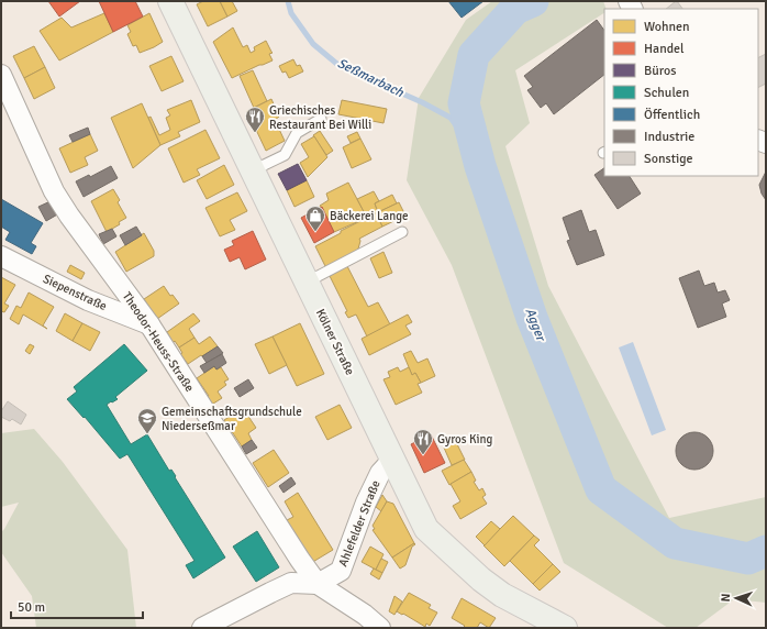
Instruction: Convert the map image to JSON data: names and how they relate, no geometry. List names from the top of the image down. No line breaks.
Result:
{"streets":{"main road":["Kölner Straße"],"street":["Siepenstraße","Theodor-Heuss-Straße","Ahlefelder Straße"]},"crossings":[["Siepenstraße","Theodor-Heuss-Straße"],["Theodor-Heuss-Straße","Ahlefelder Straße"],["Kölner Straße","Ahlefelder Straße"]],"water":["Seßmarbach","Agger"],"places":{"restaurant":["Griechisches Restaurant Bei Willi","Gyros King"],"shop":["Bäckerei Lange"],"school or university":["Gemeinschaftsgrundschule Niederseßmar"]},"legend":["Wohnen","Handel","Büros","Schulen","Öffentlich","Industrie","Sonstige"],"scale_bar":"50 m","north":"left"}
